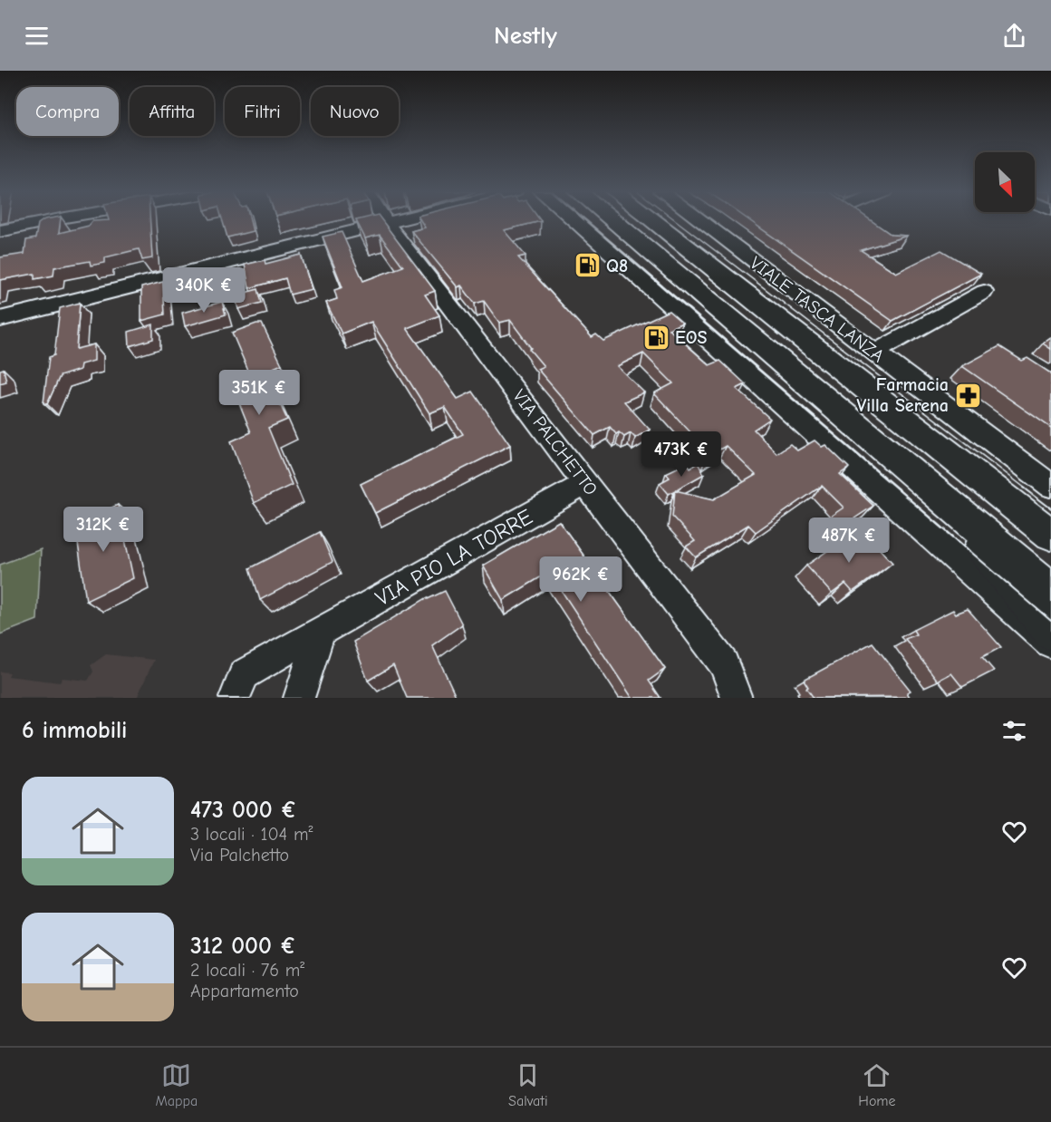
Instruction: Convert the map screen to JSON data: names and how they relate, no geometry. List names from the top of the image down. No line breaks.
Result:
{"streets":{"street":["VIALE TASCA LANZA","VIA PALCHETTO","VIA PIO LA TORRE"]},"crossings":[["VIA PALCHETTO","VIA PIO LA TORRE"]],"places":{"fuel station":["Q8","EOS"],"pharmacy":["Farmacia Villa Serena"]},"north":"bottom right","page":{"header":"Nestly","chip":["Compra","Affitta","Filtri","Nuovo"],"price":["340K €","351K €","473K €","312K €","487K €","962K €"],"heading":"6 immobili","list":[{"name":"473 000 €","note":"3 locali · 104 m² · Via Palchetto"},{"name":"312 000 €","note":"2 locali · 76 m² · Appartamento"}],"tabs":["Mappa","Salvati","Home"]}}
